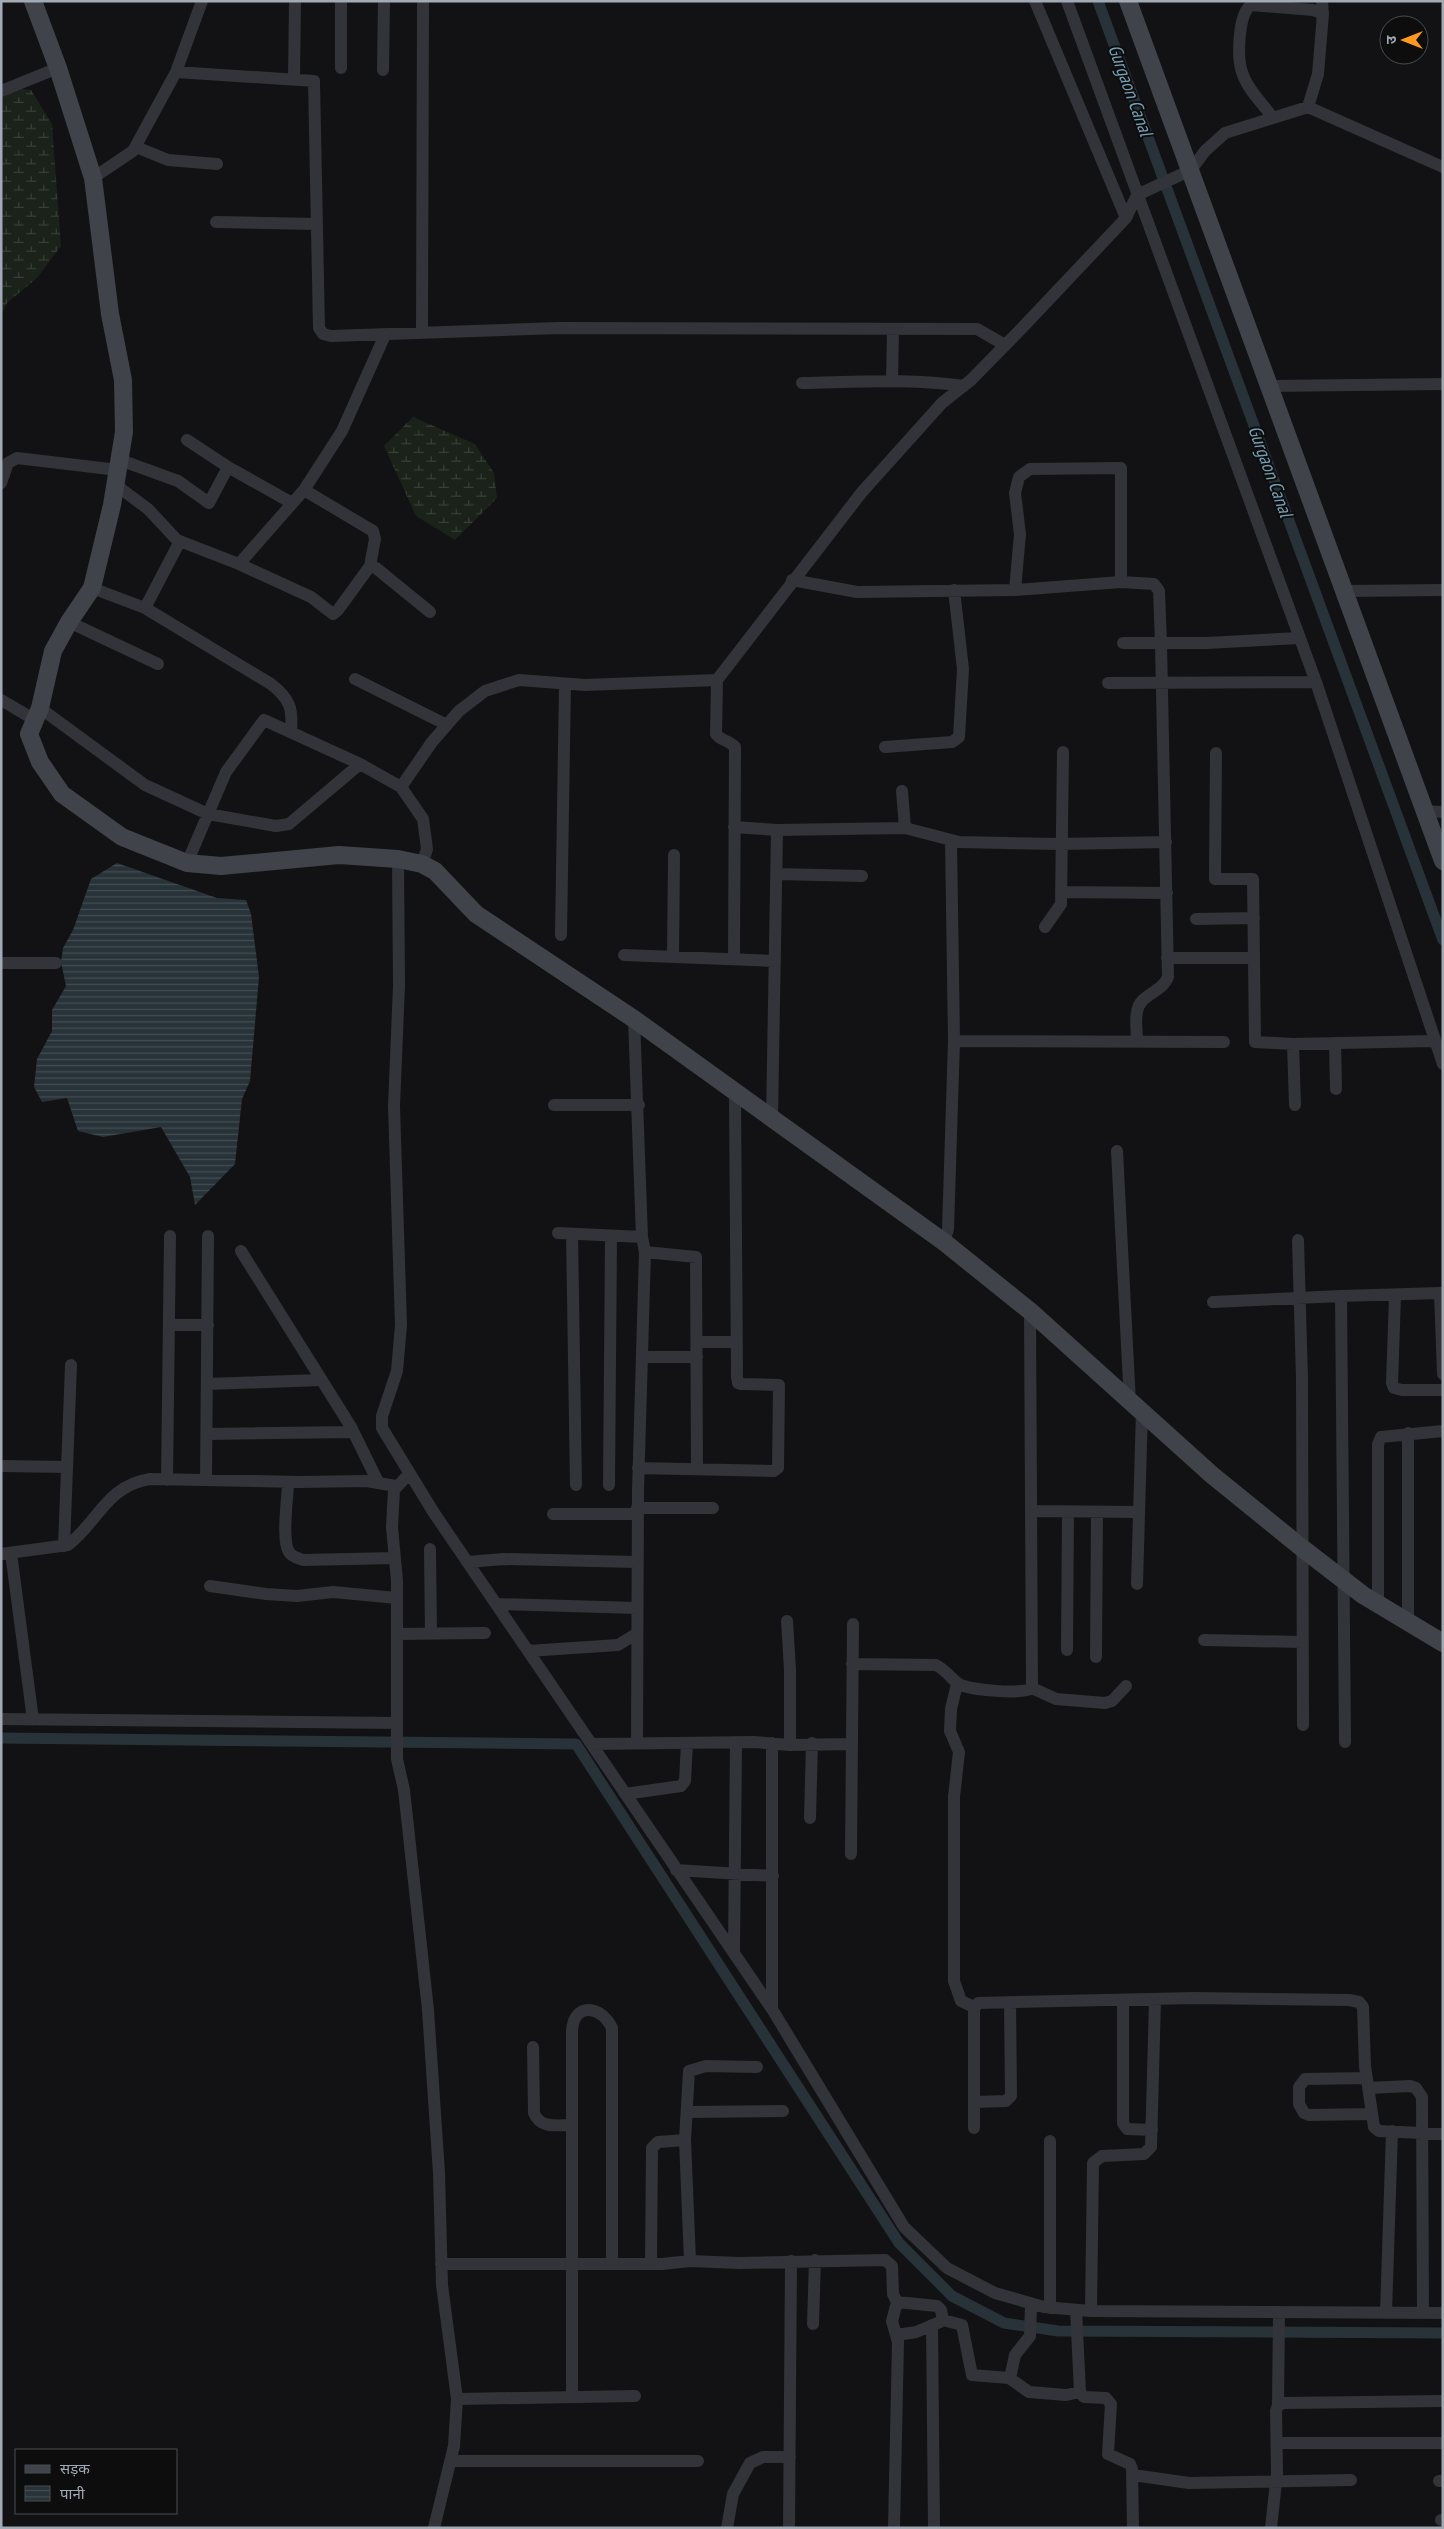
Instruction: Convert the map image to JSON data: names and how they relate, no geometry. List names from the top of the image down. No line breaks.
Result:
{"water":["Gurgaon Canal"],"legend":["सड़क","पानी"],"north":"left"}
